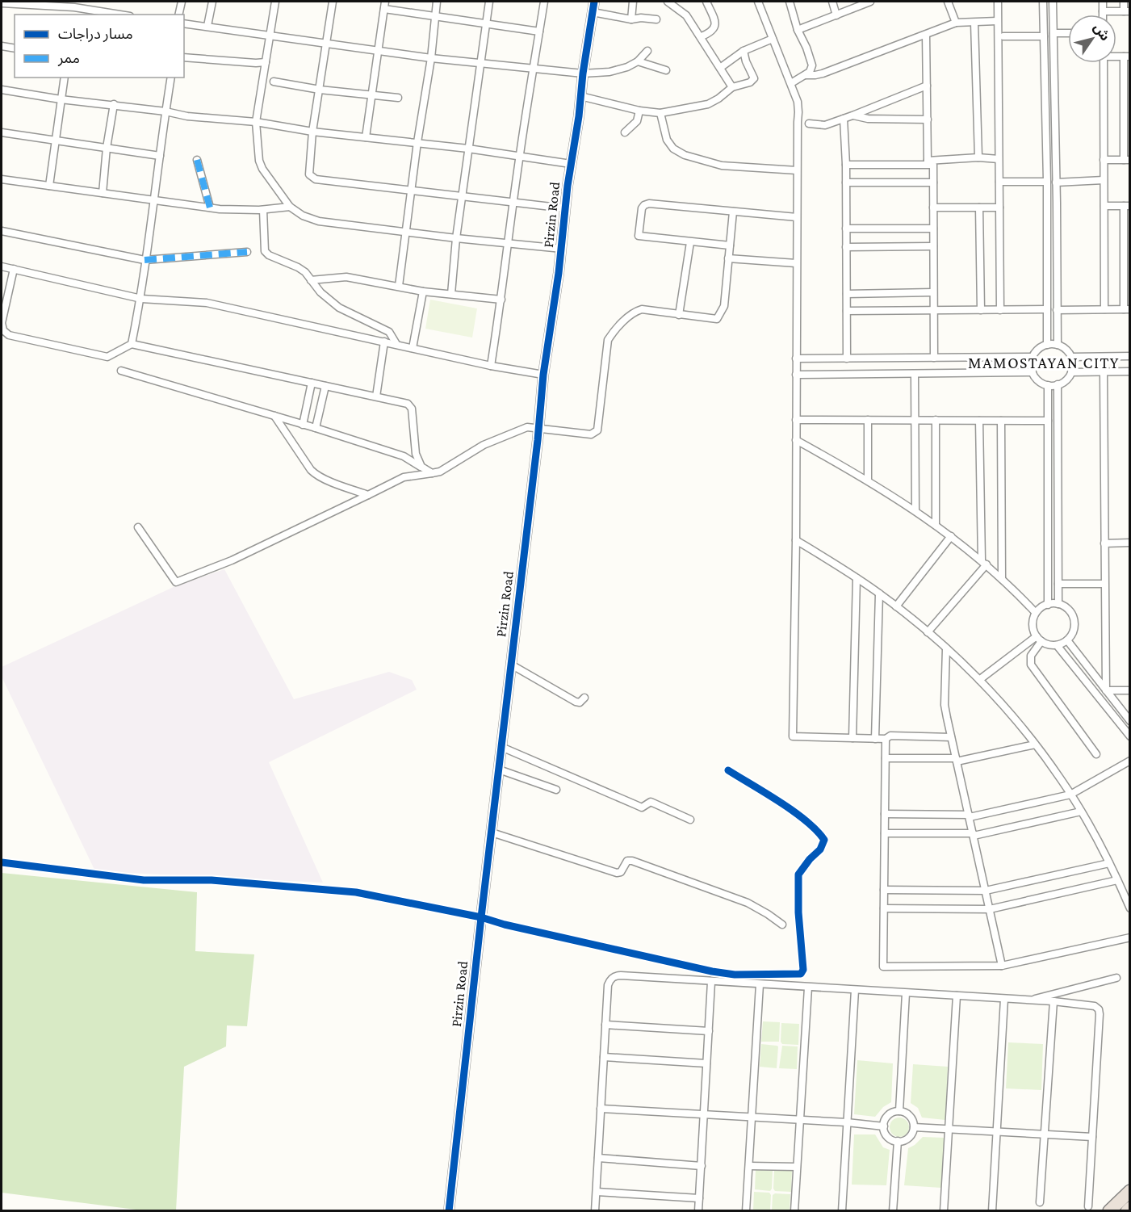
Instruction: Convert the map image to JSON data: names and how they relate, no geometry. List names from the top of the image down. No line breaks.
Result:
{"streets":{"street":["Pirzin Road"]},"districts":["MAMOSTAYAN CITY"],"legend":["مسار دراجات","ممر"],"north":"top right"}
